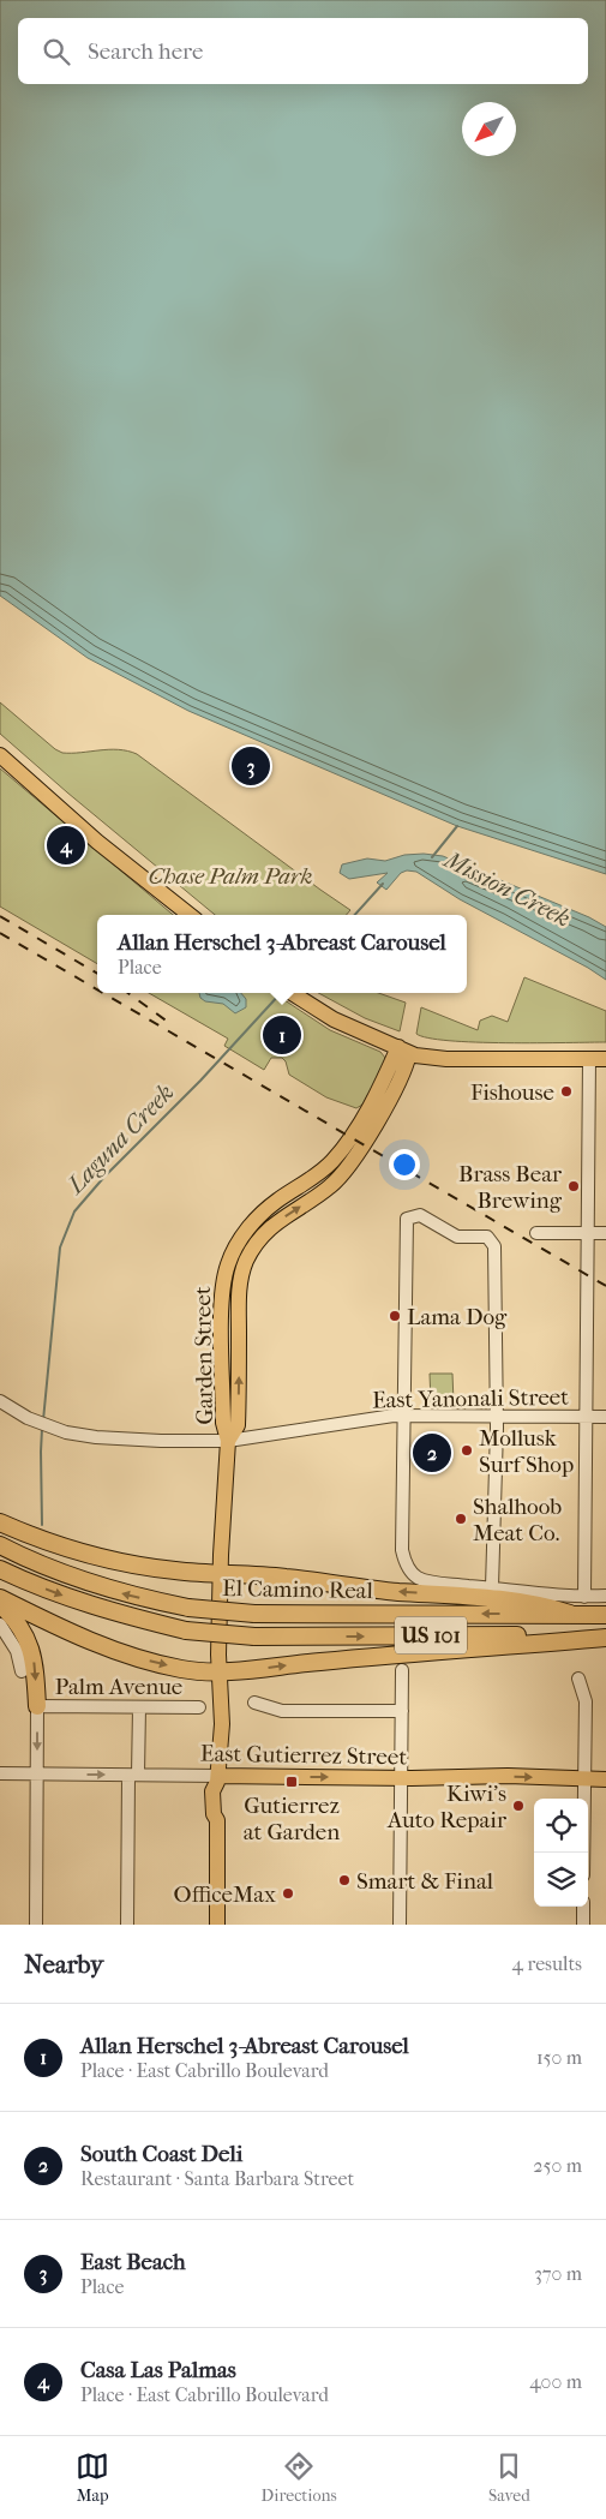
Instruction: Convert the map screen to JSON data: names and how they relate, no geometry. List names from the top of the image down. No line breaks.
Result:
{"streets":{"highway":["El Camino Real","US 101"],"main road":["Garden Street","East Gutierrez Street"],"street":["East Yanonali Street","Palm Avenue"]},"crossings":[["Garden Street","East Yanonali Street"],["Garden Street","East Gutierrez Street"]],"water":["Mission Creek","Laguna Creek"],"parks":["Chase Palm Park"],"places":{"other":["Fishouse","Brass Bear Brewing","Lama Dog","Mollusk Surf Shop","Shalhoob Meat Co.","Kiwi's Auto Repair","Smart & Final","OfficeMax"],"transit":["Gutierrez at Garden"]},"north":"bottom left","page":{"search":"Search here","pins":["3","4","1","2"],"popup":["Allan Herschel 3-Abreast Carousel","Place"],"heading":["Nearby","4 results"],"list":[{"mark":"1","name":"Allan Herschel 3-Abreast Carousel","note":"Place · East Cabrillo Boulevard","value":"150 m"},{"mark":"2","name":"South Coast Deli","note":"Restaurant · Santa Barbara Street","value":"250 m"},{"mark":"3","name":"East Beach","note":"Place","value":"370 m"},{"mark":"4","name":"Casa Las Palmas","note":"Place · East Cabrillo Boulevard","value":"400 m"}],"nav":["Map","Directions","Saved"]}}
